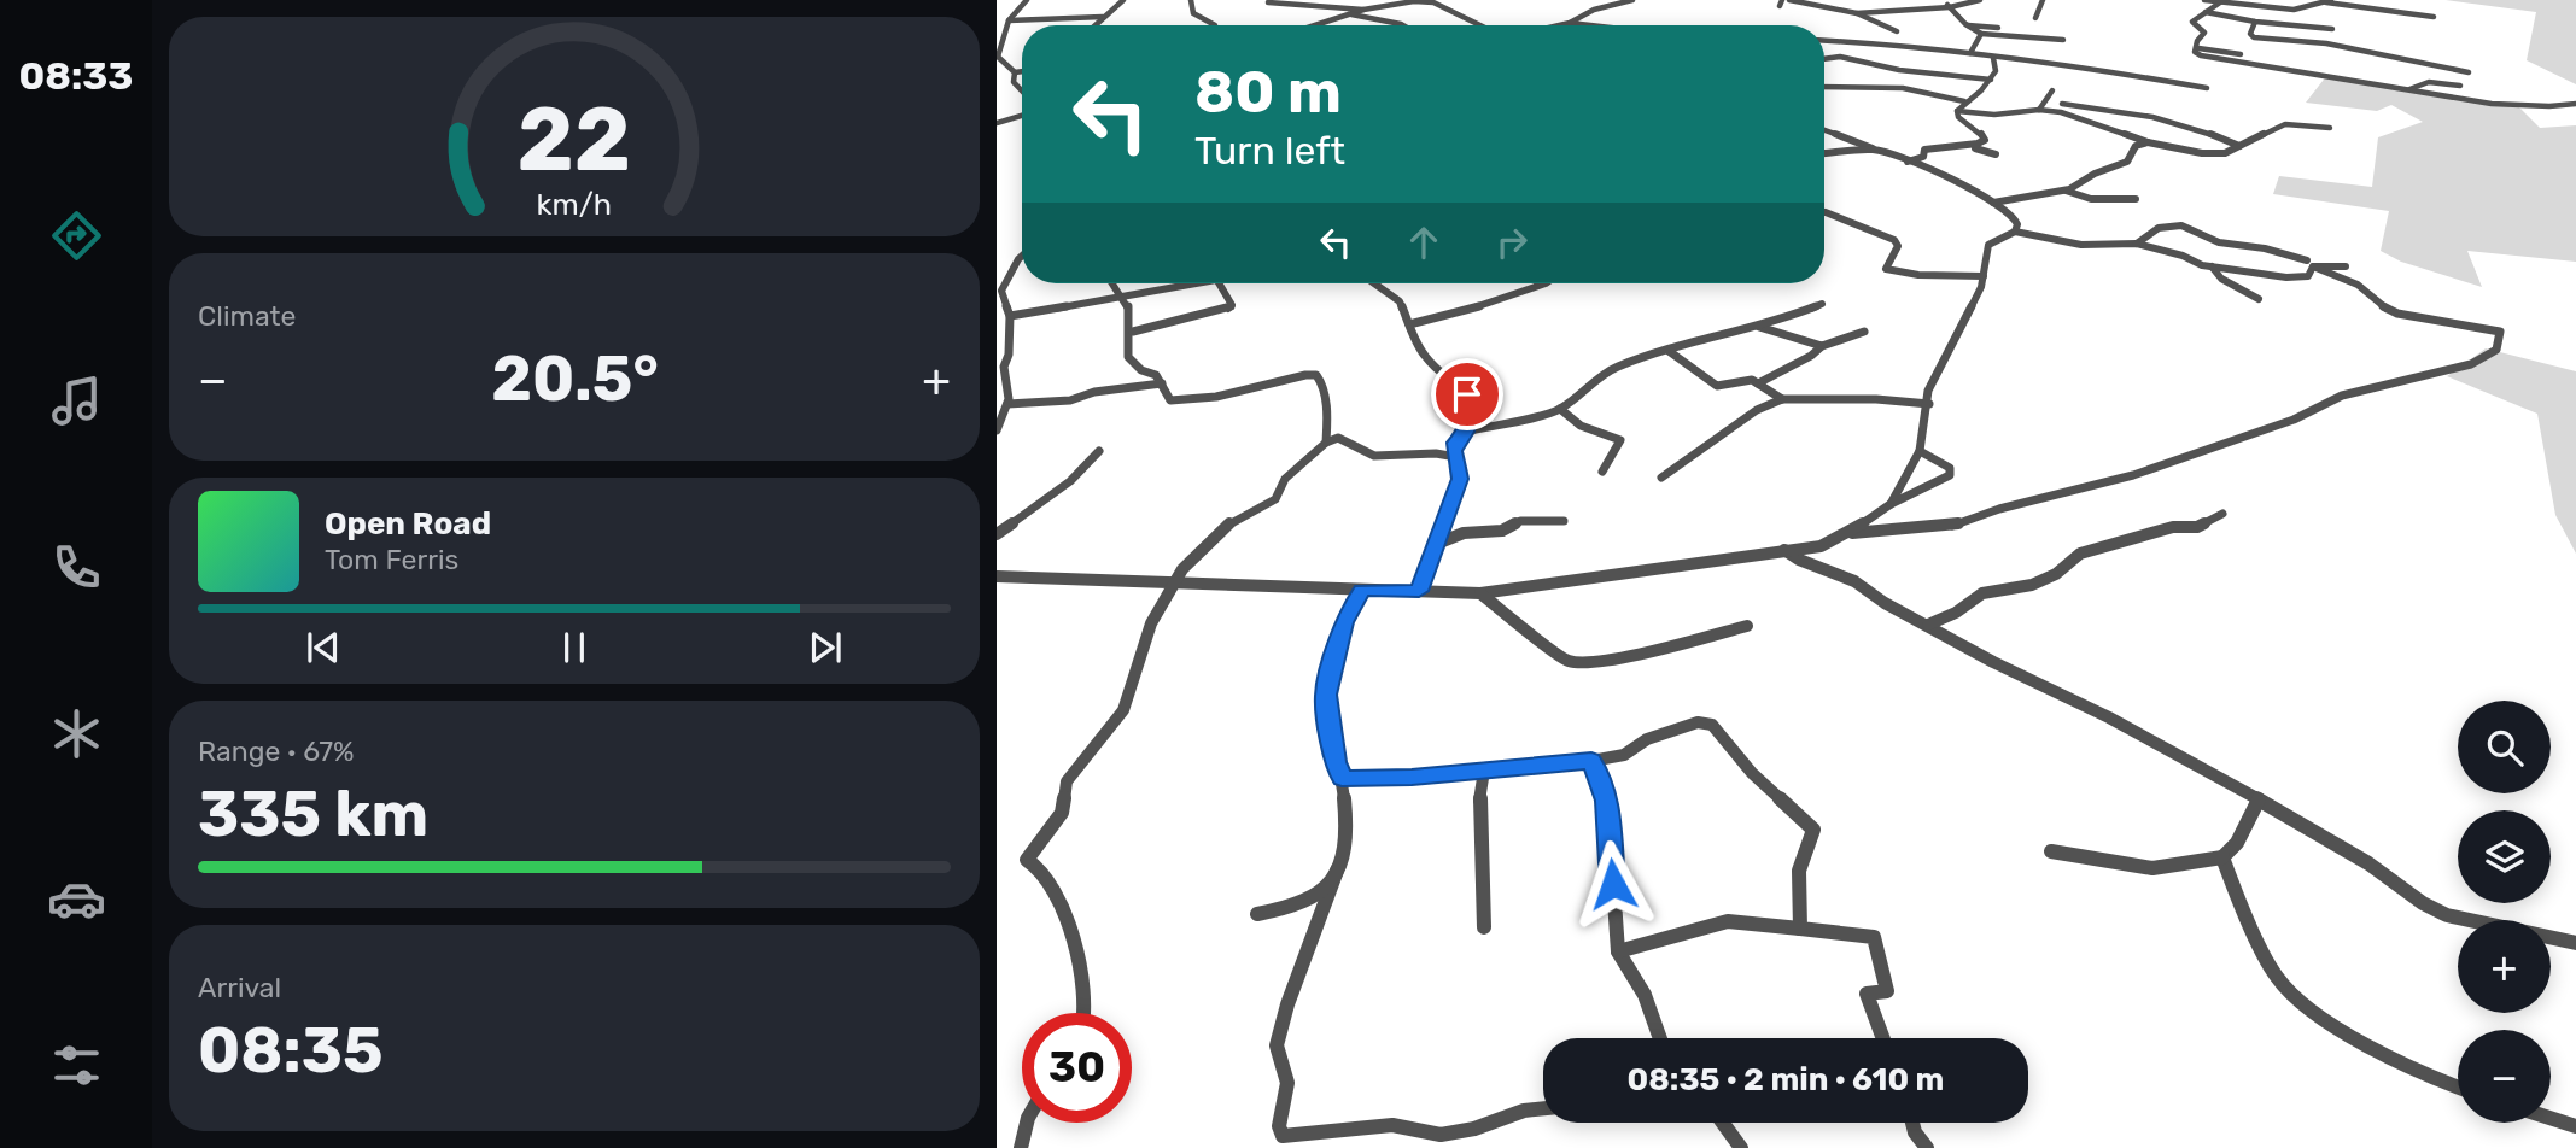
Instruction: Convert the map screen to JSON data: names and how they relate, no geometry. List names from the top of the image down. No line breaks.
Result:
{"page":{"tabs":"08:33","turn":["80 m","Turn left"],"tile":["Climate",["Range · 67%","335 km"],["Arrival","08:35"]],"heat":["−","20.5°","+"],"song":["Open Road","Tom Ferris"],"map_buttons":["+","−"],"limit":"30","trip":"08:35 · 2 min · 610 m","gauge":["22","km/h"]}}
